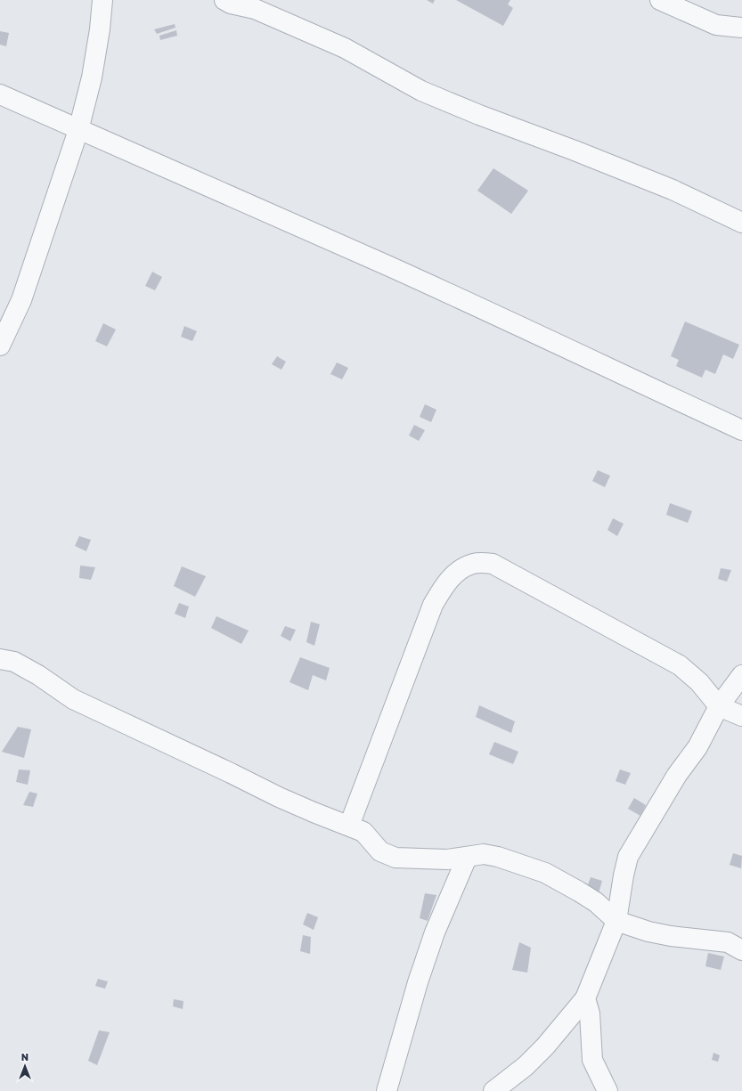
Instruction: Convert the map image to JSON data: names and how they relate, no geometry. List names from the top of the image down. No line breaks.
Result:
{"north":"top"}
